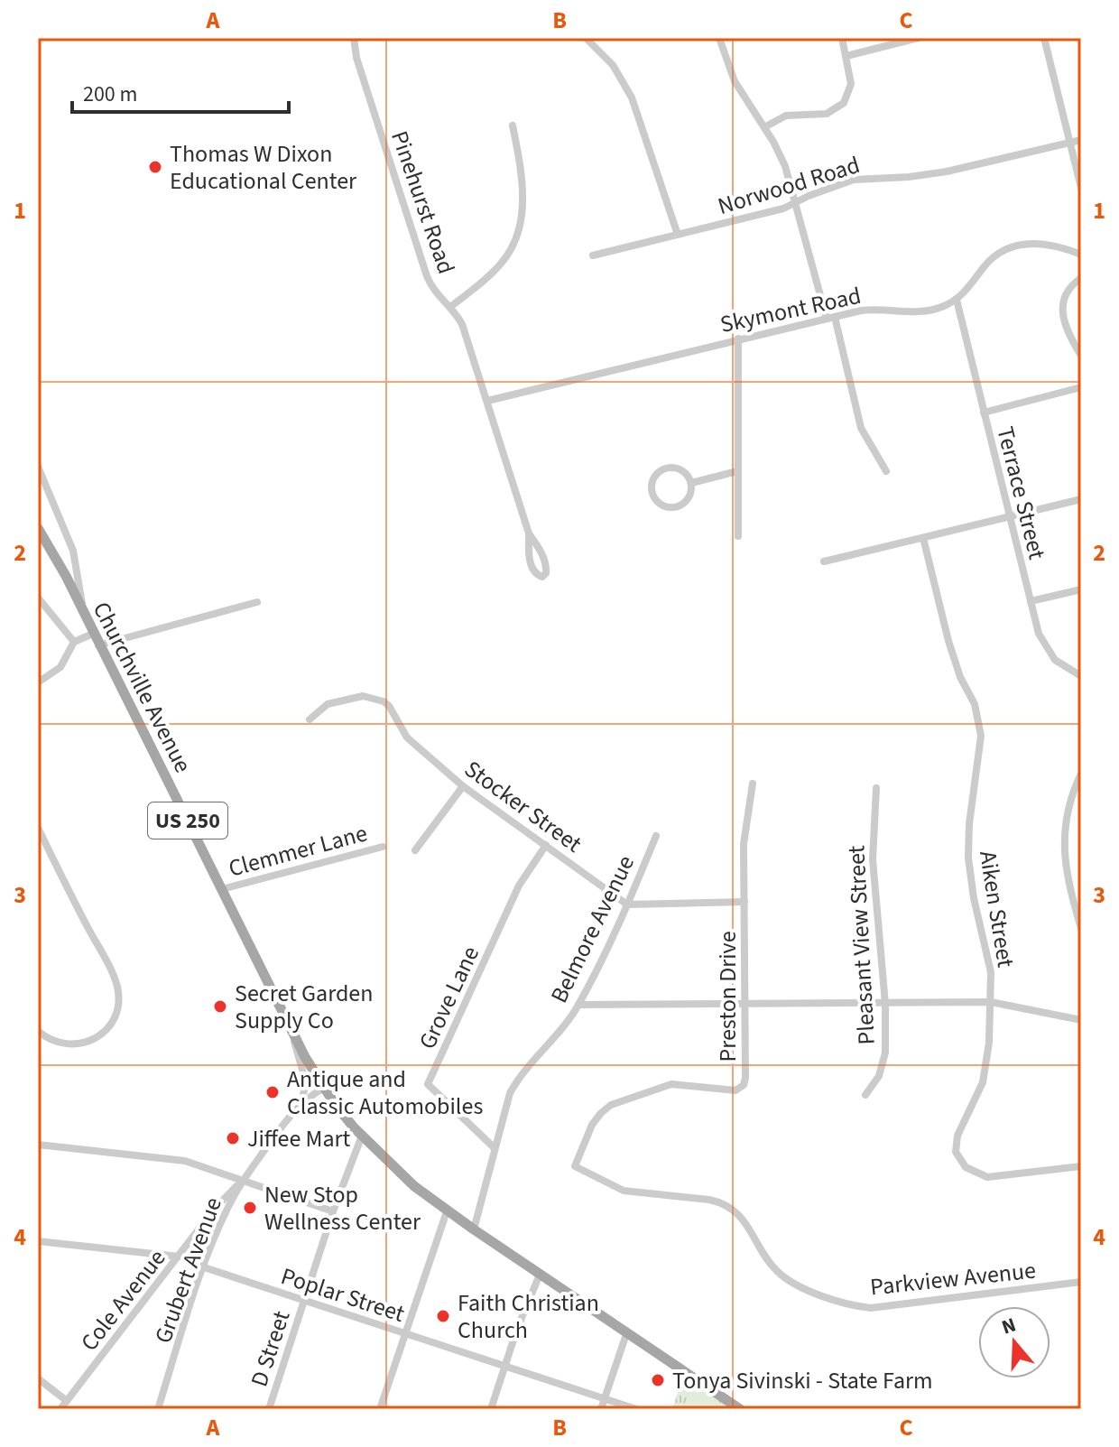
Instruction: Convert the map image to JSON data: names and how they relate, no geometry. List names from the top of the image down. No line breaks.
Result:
{"streets":{"main road":["Churchville Avenue","US 250"],"street":["Norwood Road","Pinehurst Road","Skymont Road","Terrace Street","Stocker Street","Clemmer Lane","Aiken Street","Belmore Avenue","Pleasant View Street","Preston Drive","Grove Lane","Grubert Avenue","Parkview Avenue","Poplar Street","Cole Avenue","D Street"]},"crossings":[["Pinehurst Road","Skymont Road"],["Skymont Road","Terrace Street"],["Churchville Avenue","Clemmer Lane"],["Churchville Avenue","Belmore Avenue"],["Churchville Avenue","Grubert Avenue"],["Churchville Avenue","D Street"],["Stocker Street","Belmore Avenue"],["Stocker Street","Grove Lane"],["Belmore Avenue","Grove Lane"],["Preston Drive","Parkview Avenue"],["Grubert Avenue","Poplar Street"],["Grubert Avenue","Cole Avenue"],["Poplar Street","D Street"]],"places":["Thomas W Dixon Educational Center","Secret Garden Supply Co","Antique and Classic Automobiles","Jiffee Mart","New Stop Wellness Center","Faith Christian Church","Tonya Sivinski - State Farm"],"scale_bar":"200 m","north":"top","grid":{"columns":["A","B","C"],"rows":["1","2","3","4"]}}
